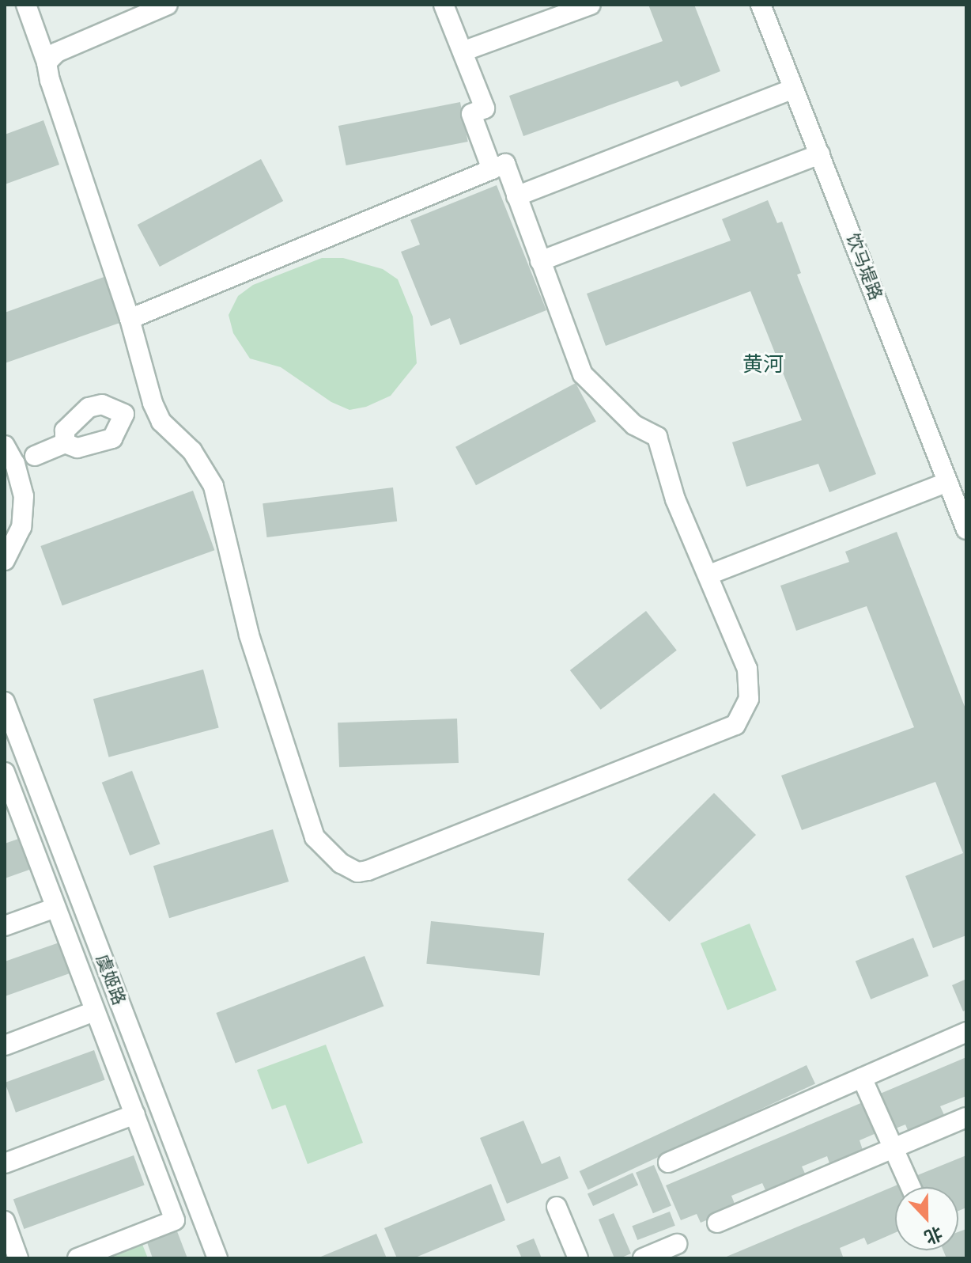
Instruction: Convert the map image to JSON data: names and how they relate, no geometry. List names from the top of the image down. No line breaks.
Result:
{"streets":{"street":["饮马堤路","虞姬路"]},"districts":["黄河"],"north":"bottom"}
